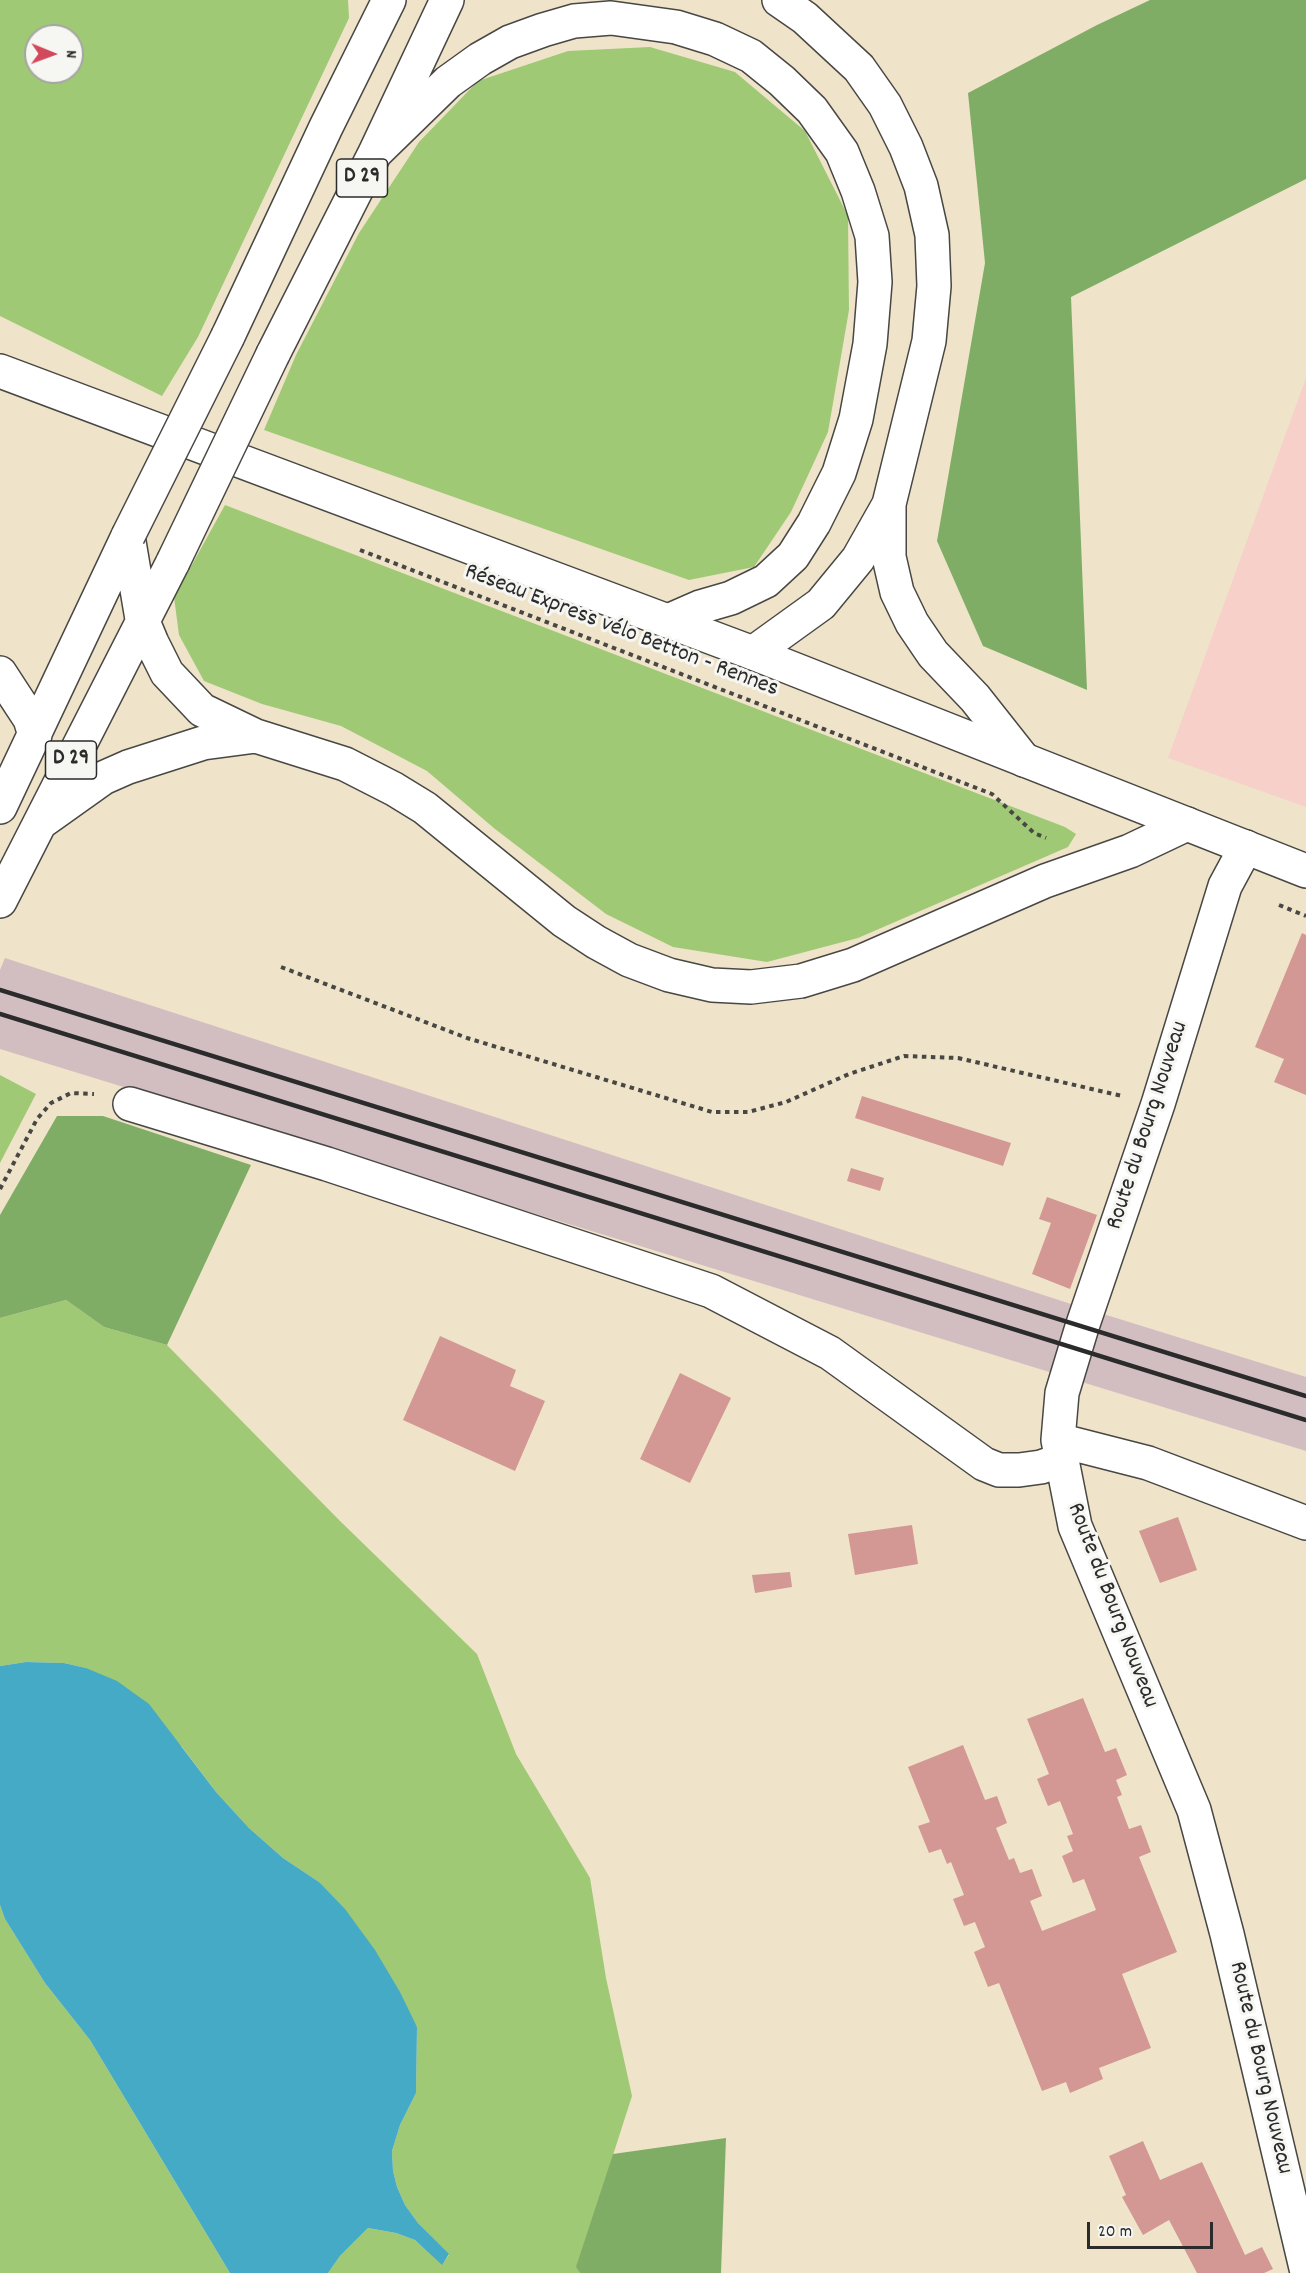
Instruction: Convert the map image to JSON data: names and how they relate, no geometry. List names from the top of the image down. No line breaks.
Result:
{"streets":{"main road":["D 29","Route du Bourg Nouveau"],"path":["Réseau Express vélo Betton - Rennes"]},"scale_bar":"20 m","north":"right"}
